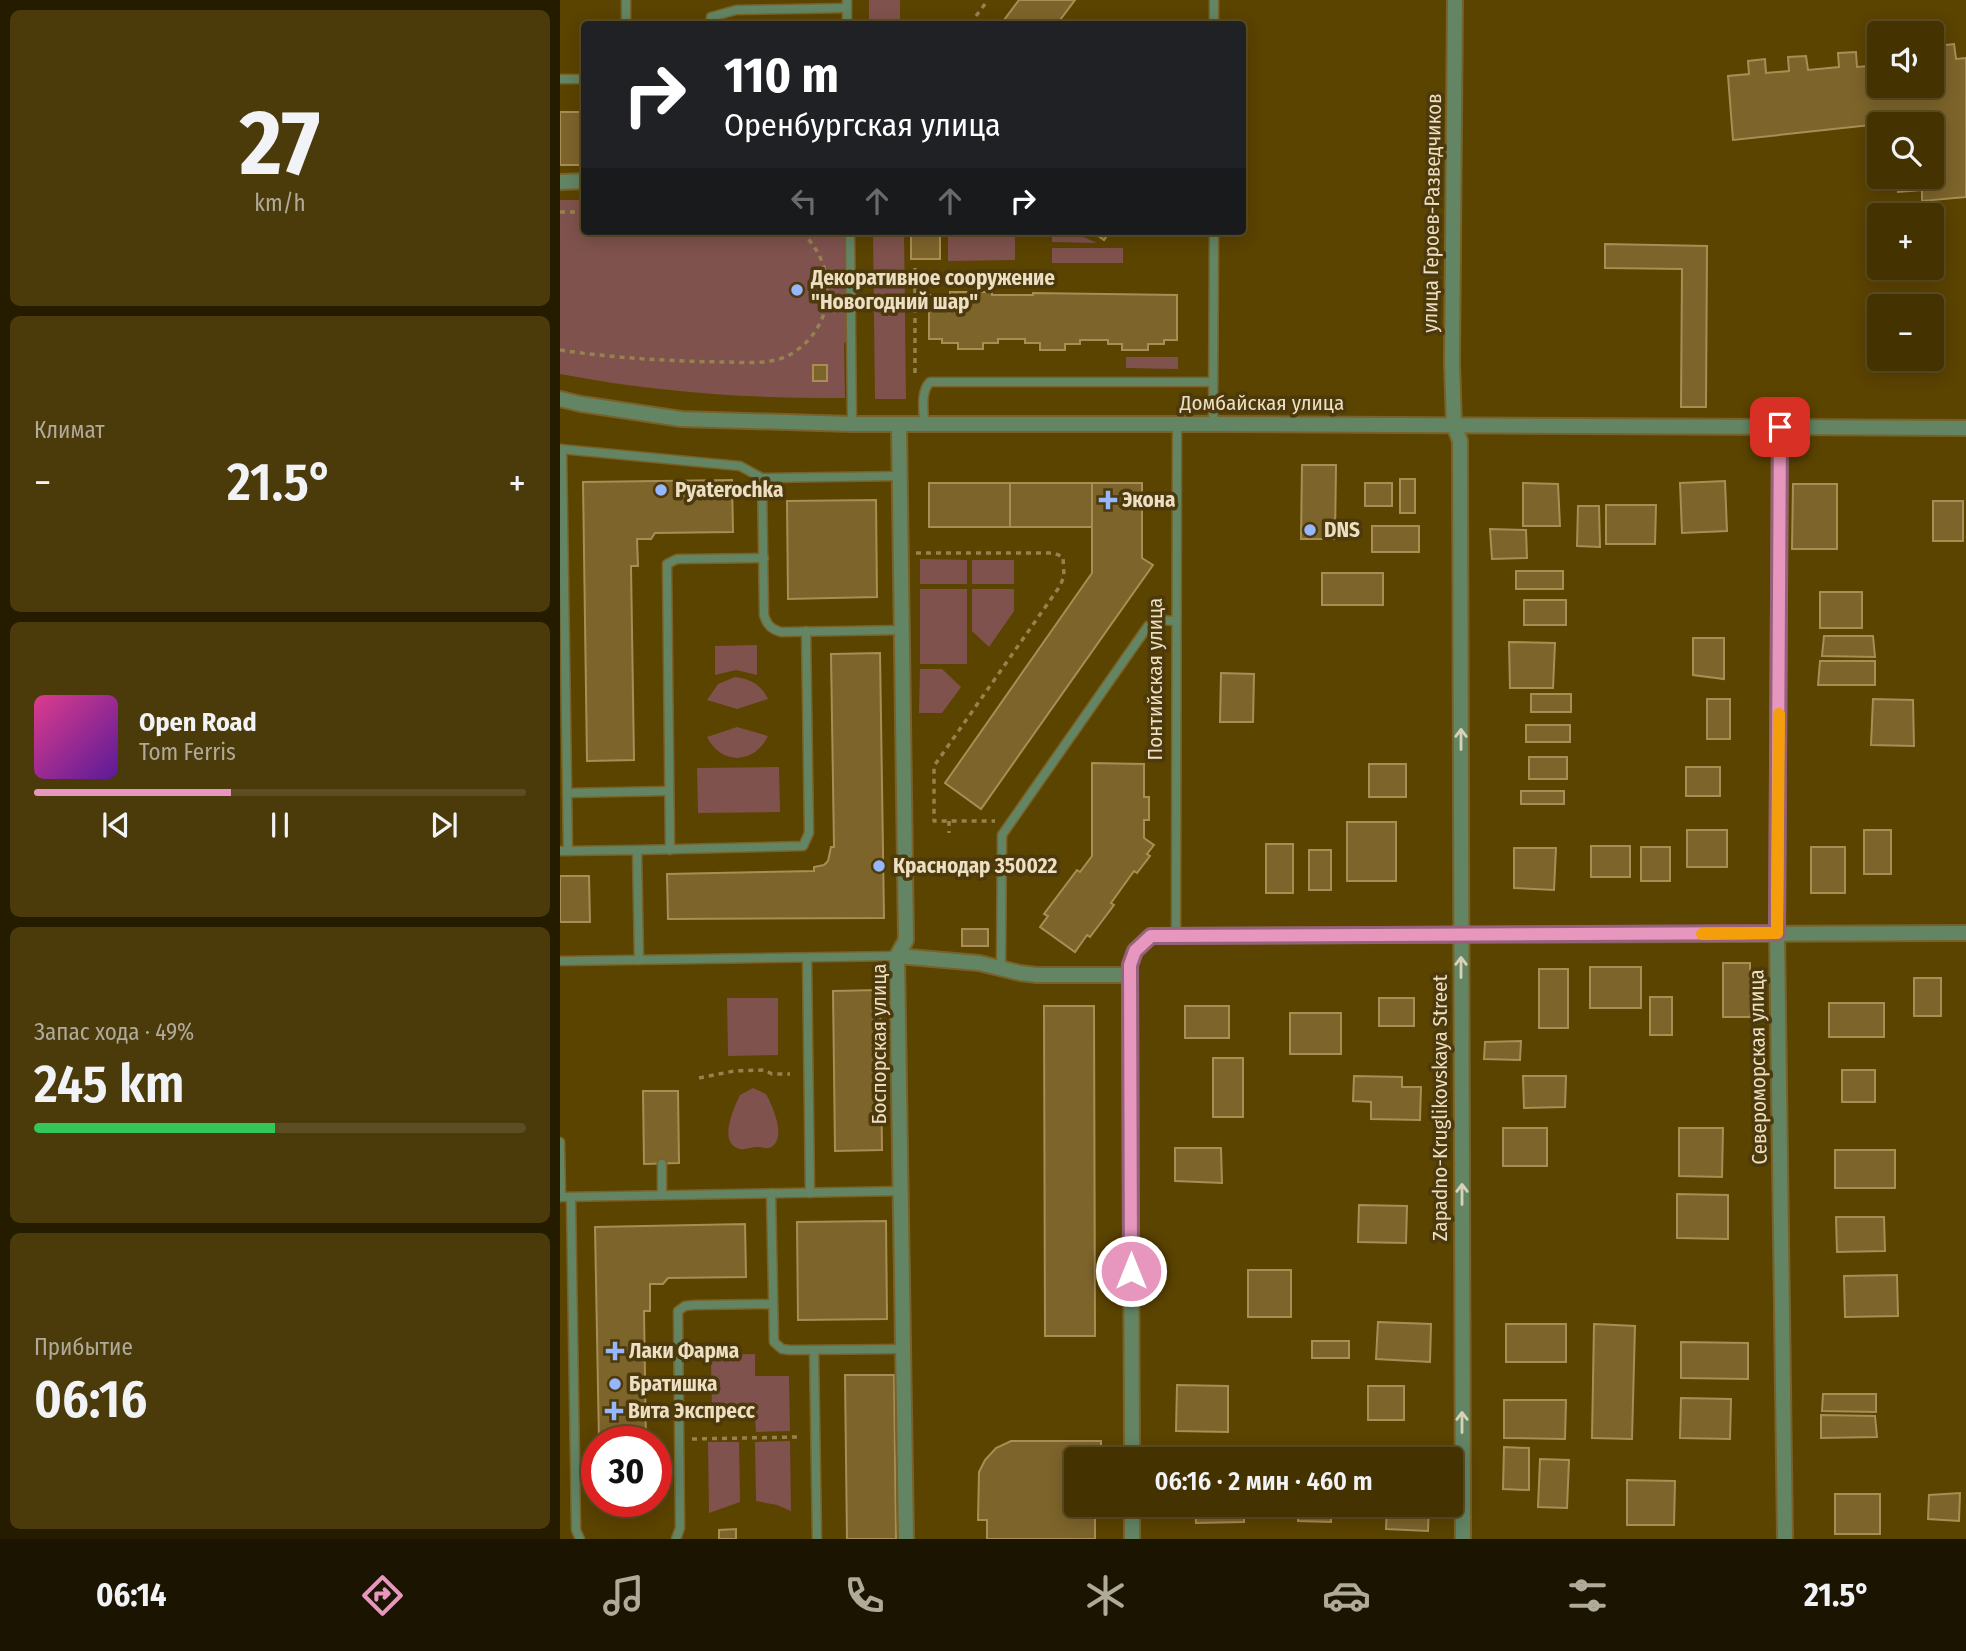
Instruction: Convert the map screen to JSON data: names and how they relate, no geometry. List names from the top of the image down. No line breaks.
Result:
{"streets":{"street":["улица Героев-Разведчиков","Домбайская улица","Боспорская улица","Североморская улица","Zapadno-Kruglikovskaya Street"],"lane":["Понтийская улица"]},"crossings":[["улица Героев-Разведчиков","Домбайская улица"],["улица Героев-Разведчиков","Zapadno-Kruglikovskaya Street"],["Домбайская улица","Понтийская улица"],["Домбайская улица","Боспорская улица"],["Домбайская улица","Североморская улица"],["Домбайская улица","Zapadno-Kruglikovskaya Street"]],"one_way":["Zapadno-Kruglikovskaya Street"],"places":{"other":["Декоративное сооружение \"Новогодний шар\"","Pyaterochka","DNS","Краснодар 350022","Братишка"],"health":["Экона","Лаки Фарма","Вита Экспресс"]},"page":{"tile":[["27","km/h"],"Климат",["Запас хода · 49%","245 km"],["Прибытие","06:16"]],"map_buttons":["+","−"],"turn":["110 m","Оренбургская улица"],"heat":["−","21.5°","+"],"song":["Open Road","Tom Ferris"],"limit":"30","trip":"06:16 · 2 мин · 460 m","tabs":["06:14","21.5°"]}}
